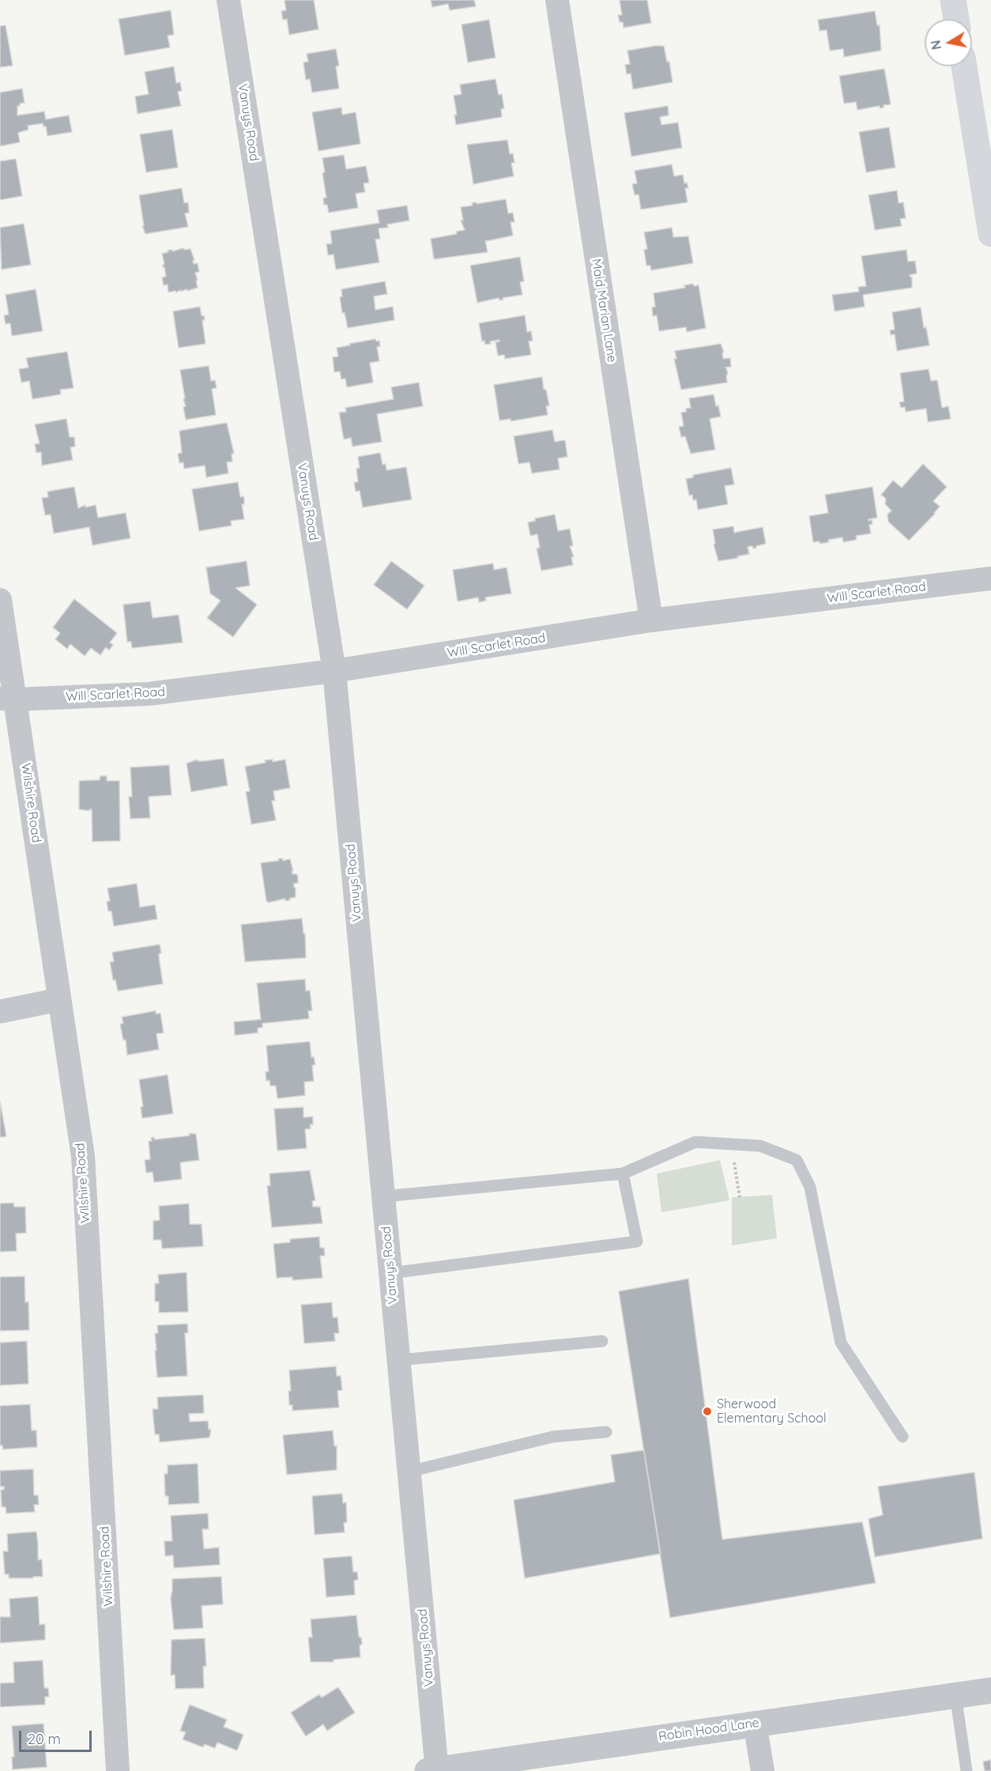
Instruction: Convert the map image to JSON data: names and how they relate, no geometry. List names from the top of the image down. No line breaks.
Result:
{"streets":{"street":["Vanuys Road","Maid Marian Lane","Will Scarlet Road","Wilshire Road","Robin Hood Lane"]},"crossings":[["Vanuys Road","Will Scarlet Road"],["Vanuys Road","Robin Hood Lane"],["Maid Marian Lane","Will Scarlet Road"],["Will Scarlet Road","Wilshire Road"]],"places":["Sherwood Elementary School"],"scale_bar":"20 m","north":"left"}
